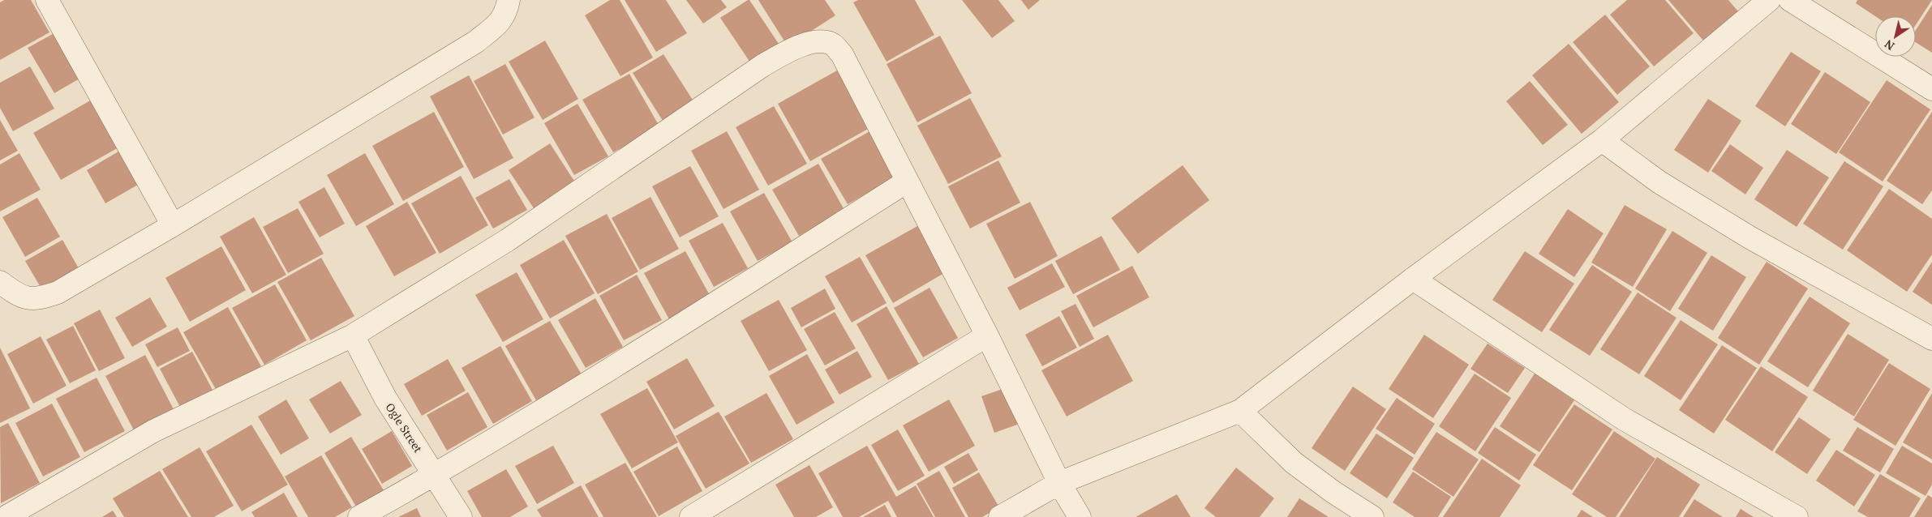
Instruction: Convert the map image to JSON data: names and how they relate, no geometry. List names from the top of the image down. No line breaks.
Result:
{"streets":{"street":["Ogle Street"]},"north":"bottom left"}
